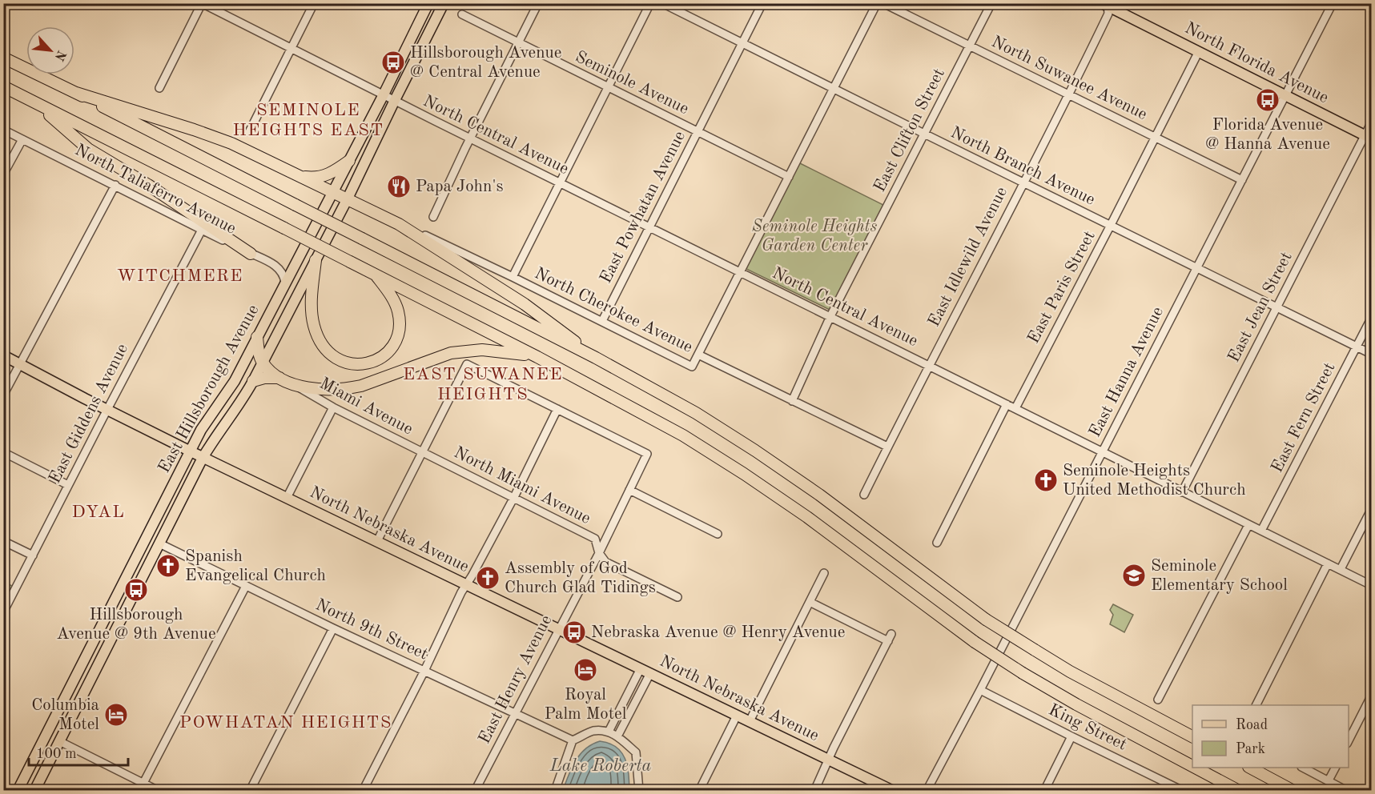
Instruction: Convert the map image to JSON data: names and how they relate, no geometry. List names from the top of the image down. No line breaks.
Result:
{"streets":{"main road":["North Florida Avenue","East Hillsborough Avenue","North Nebraska Avenue"],"street":["North Suwanee Avenue","Seminole Avenue","East Clifton Street","North Central Avenue","North Branch Avenue","North Taliaferro Avenue","East Powhatan Avenue","East Idlewild Avenue","East Paris Street","East Jean Street","North Cherokee Avenue","East Hanna Avenue","Miami Avenue","East Giddens Avenue","East Fern Street","North Miami Avenue","North 9th Street","East Henry Avenue","King Street"]},"crossings":[["North Florida Avenue","East Idlewild Avenue"],["North Florida Avenue","East Paris Street"],["North Florida Avenue","East Jean Street"],["North Florida Avenue","East Hanna Avenue"],["North Suwanee Avenue","East Clifton Street"],["North Suwanee Avenue","East Idlewild Avenue"],["North Suwanee Avenue","East Paris Street"],["North Suwanee Avenue","East Hanna Avenue"],["Seminole Avenue","East Powhatan Avenue"],["East Clifton Street","North Central Avenue"],["East Clifton Street","North Branch Avenue"],["East Clifton Street","North Cherokee Avenue"],["North Central Avenue","East Powhatan Avenue"],["North Central Avenue","East Idlewild Avenue"],["North Central Avenue","East Paris Street"],["North Central Avenue","East Jean Street"],["North Central Avenue","East Hanna Avenue"],["North Central Avenue","East Hillsborough Avenue"],["North Central Avenue","East Fern Street"],["North Branch Avenue","East Powhatan Avenue"],["North Branch Avenue","East Idlewild Avenue"],["North Branch Avenue","East Paris Street"],["North Branch Avenue","East Jean Street"],["North Branch Avenue","East Hanna Avenue"],["North Branch Avenue","East Fern Street"],["North Taliaferro Avenue","East Hillsborough Avenue"],["North Taliaferro Avenue","East Giddens Avenue"],["East Powhatan Avenue","North Cherokee Avenue"],["East Idlewild Avenue","North Cherokee Avenue"],["East Hanna Avenue","King Street"],["East Hillsborough Avenue","North Nebraska Avenue"],["East Hillsborough Avenue","North 9th Street"],["Miami Avenue","North Miami Avenue"],["East Giddens Avenue","North Nebraska Avenue"],["North Miami Avenue","East Henry Avenue"],["North Nebraska Avenue","East Henry Avenue"],["North 9th Street","East Henry Avenue"]],"districts":["SEMINOLE HEIGHTS EAST","WITCHMERE","EAST SUWANEE HEIGHTS","DYAL","POWHATAN HEIGHTS"],"water":["Lake Roberta"],"parks":["Seminole Heights Garden Center"],"places":{"bus stop":["Hillsborough Avenue @ Central Avenue","Florida Avenue @ Hanna Avenue","Hillsborough Avenue @ 9th Avenue","Nebraska Avenue @ Henry Avenue"],"restaurant":["Papa John's"],"church":["Seminole Heights United Methodist Church","Spanish Evangelical Church","Assembly of God Church Glad Tidings"],"school or university":["Seminole Elementary School"],"hotel":["Royal Palm Motel","Columbia Motel"]},"legend":["Road","Park"],"scale_bar":"100 m","north":"bottom right"}
